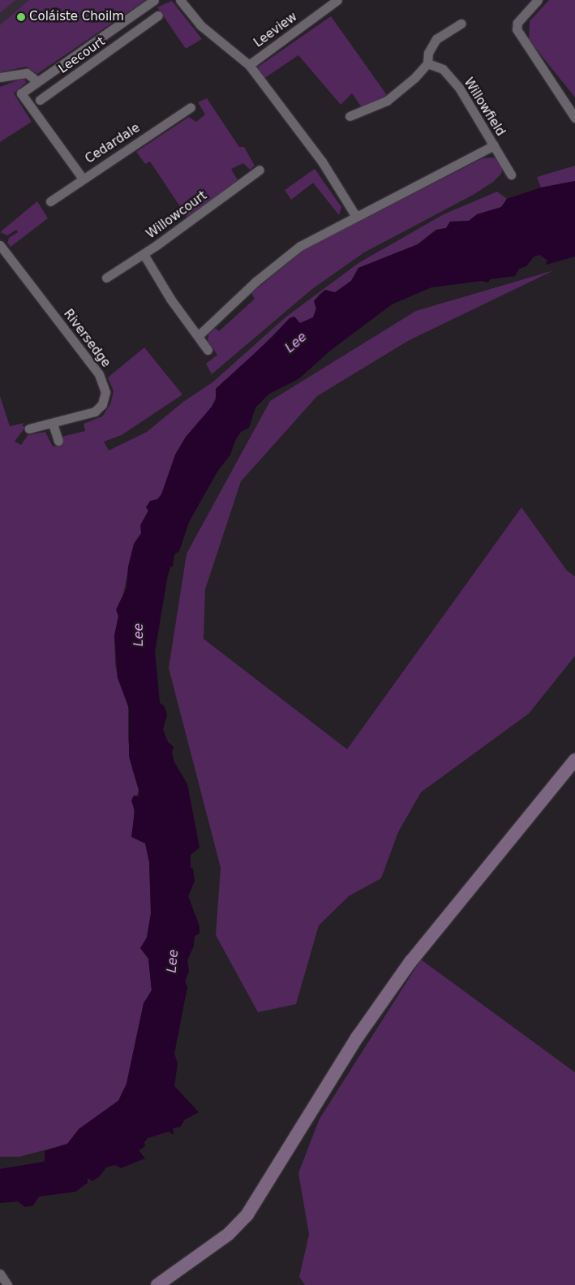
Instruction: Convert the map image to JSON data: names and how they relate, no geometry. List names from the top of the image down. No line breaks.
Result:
{"streets":{"street":["Leeview","Leecourt","Willowfield","Cedardale","Willowcourt","Riversedge"]},"water":["Lee"],"places":["Coláiste Choilm"]}
